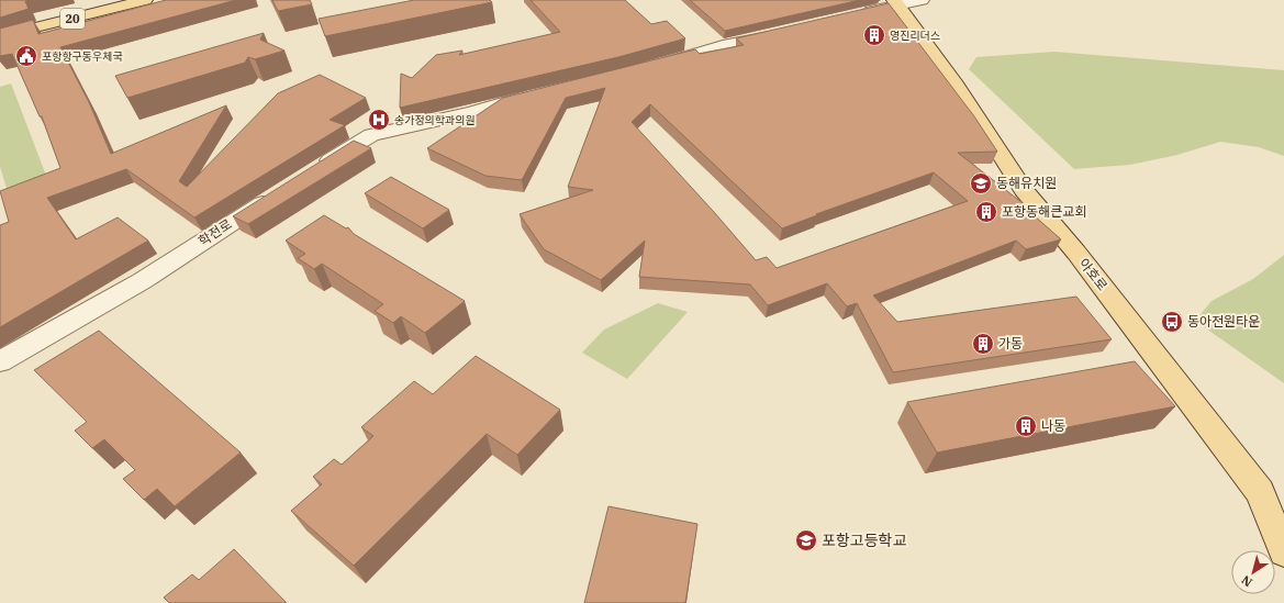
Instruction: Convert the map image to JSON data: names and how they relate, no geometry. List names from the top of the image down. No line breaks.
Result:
{"streets":{"main road":["20","아호로"],"street":["학전로"]},"places":{"building":["영진리더스","포항동해큰교회","가동","나동"],"public building":["포항항구동우체국"],"hospital":["송가정의학과의원"],"school or university":["동해유치원","포항고등학교"],"bus stop":["동아전원타운"]},"north":"bottom left"}
